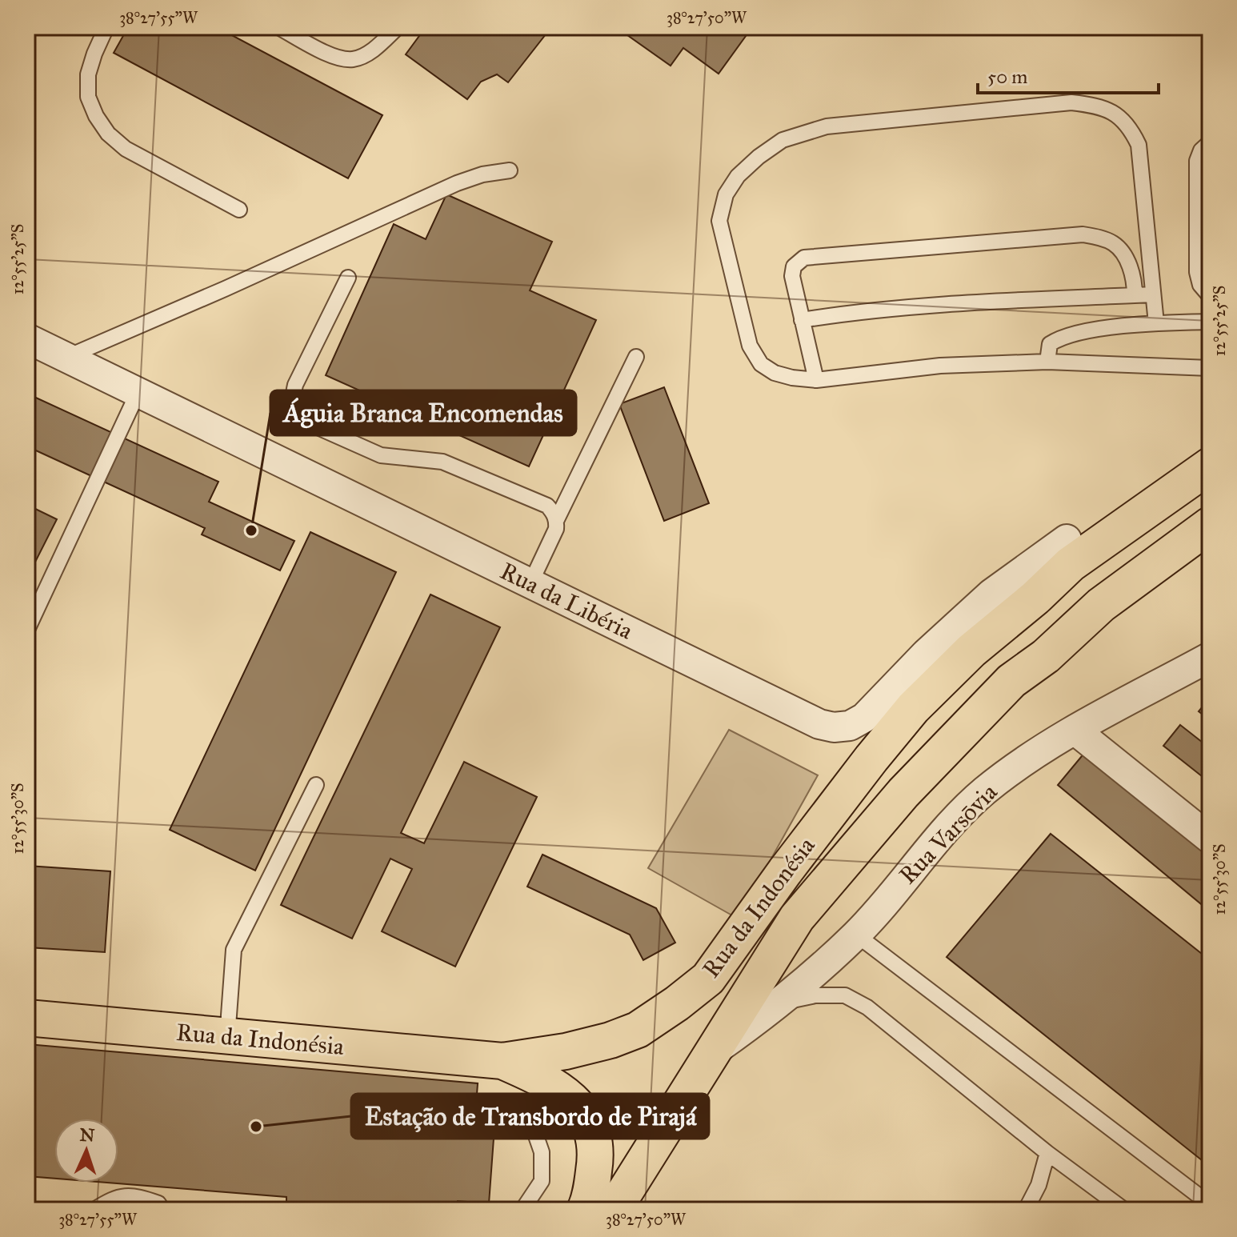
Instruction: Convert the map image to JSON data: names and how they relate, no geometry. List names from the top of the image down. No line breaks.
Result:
{"streets":{"main road":["Rua da Indonésia"],"street":["Rua da Libéria","Rua Varsōvia"]},"crossings":[["Rua Varsōvia","Rua da Indonésia"]],"places":["Águia Branca Encomendas","Estação de Transbordo de Pirajá"],"scale_bar":"50 m","north":"top","coordinates":["38°27'55\"W","38°27'50\"W","12°55'25\"S","12°55'30\"S"]}
